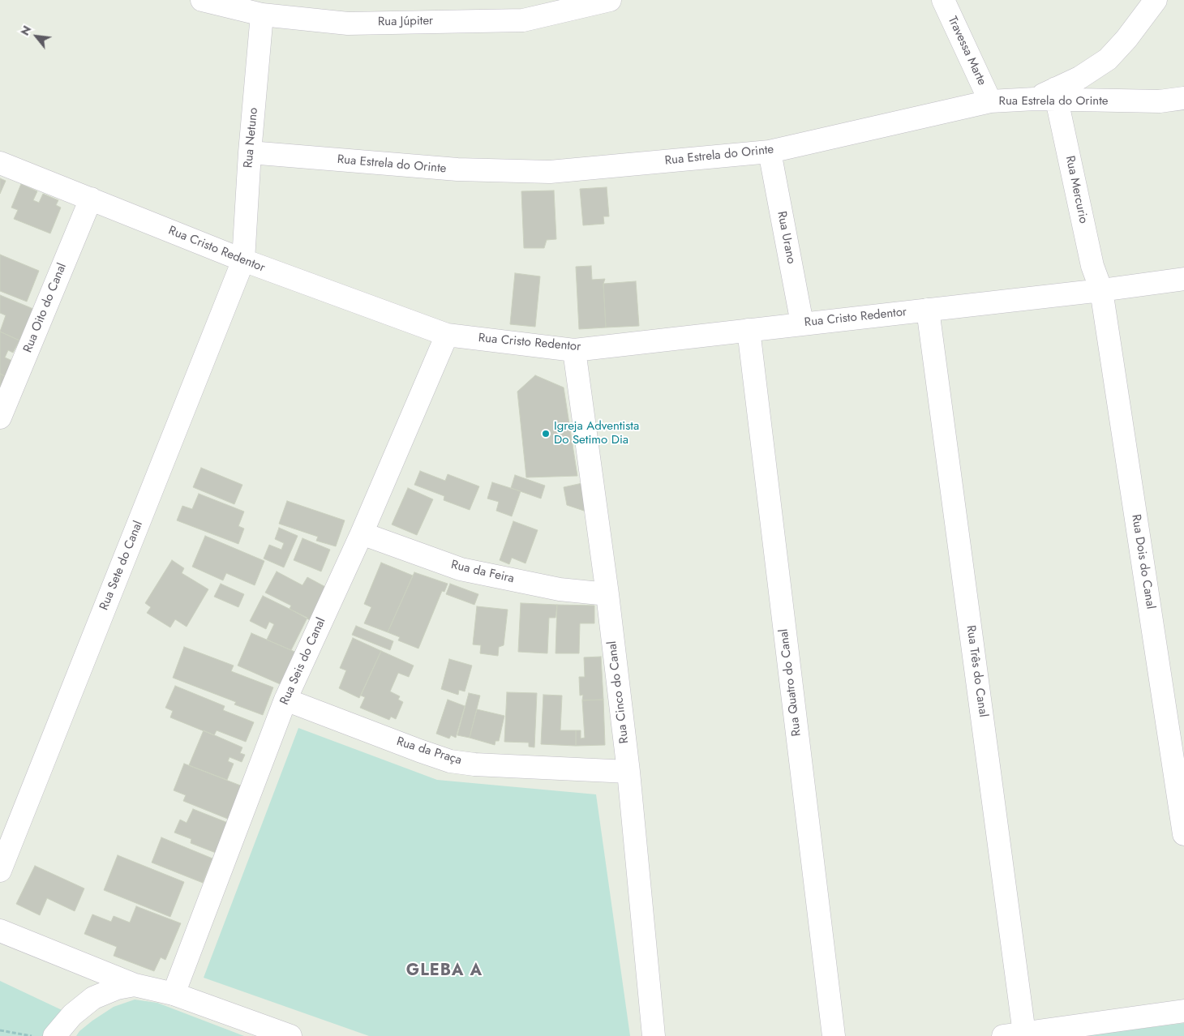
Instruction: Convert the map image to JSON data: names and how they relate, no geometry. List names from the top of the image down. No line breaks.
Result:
{"streets":{"street":["Rua Júpiter","Travessa Marte","Rua Estrela do Orinte","Rua Netuno","Rua Mercurio","Rua Urano","Rua Cristo Redentor","Rua Oito do Canal","Rua Dois do Canal","Rua Sete do Canal","Rua da Feira","Rua Seis do Canal","Rua Três do Canal","Rua Quatro do Canal","Rua Cinco do Canal","Rua da Praça"]},"crossings":[["Rua Júpiter","Rua Netuno"],["Travessa Marte","Rua Estrela do Orinte"],["Rua Estrela do Orinte","Rua Netuno"],["Rua Estrela do Orinte","Rua Mercurio"],["Rua Estrela do Orinte","Rua Urano"],["Rua Netuno","Rua Cristo Redentor"],["Rua Netuno","Rua Sete do Canal"],["Rua Mercurio","Rua Cristo Redentor"],["Rua Mercurio","Rua Dois do Canal"],["Rua Urano","Rua Cristo Redentor"],["Rua Cristo Redentor","Rua Oito do Canal"],["Rua Cristo Redentor","Rua Dois do Canal"],["Rua Cristo Redentor","Rua Sete do Canal"],["Rua Cristo Redentor","Rua Seis do Canal"],["Rua Cristo Redentor","Rua Três do Canal"],["Rua Cristo Redentor","Rua Quatro do Canal"],["Rua Cristo Redentor","Rua Cinco do Canal"],["Rua da Feira","Rua Seis do Canal"],["Rua da Feira","Rua Cinco do Canal"],["Rua Seis do Canal","Rua da Praça"],["Rua Cinco do Canal","Rua da Praça"]],"districts":["GLEBA A"],"places":["Igreja Adventista Do Setimo Dia"],"north":"top left"}
